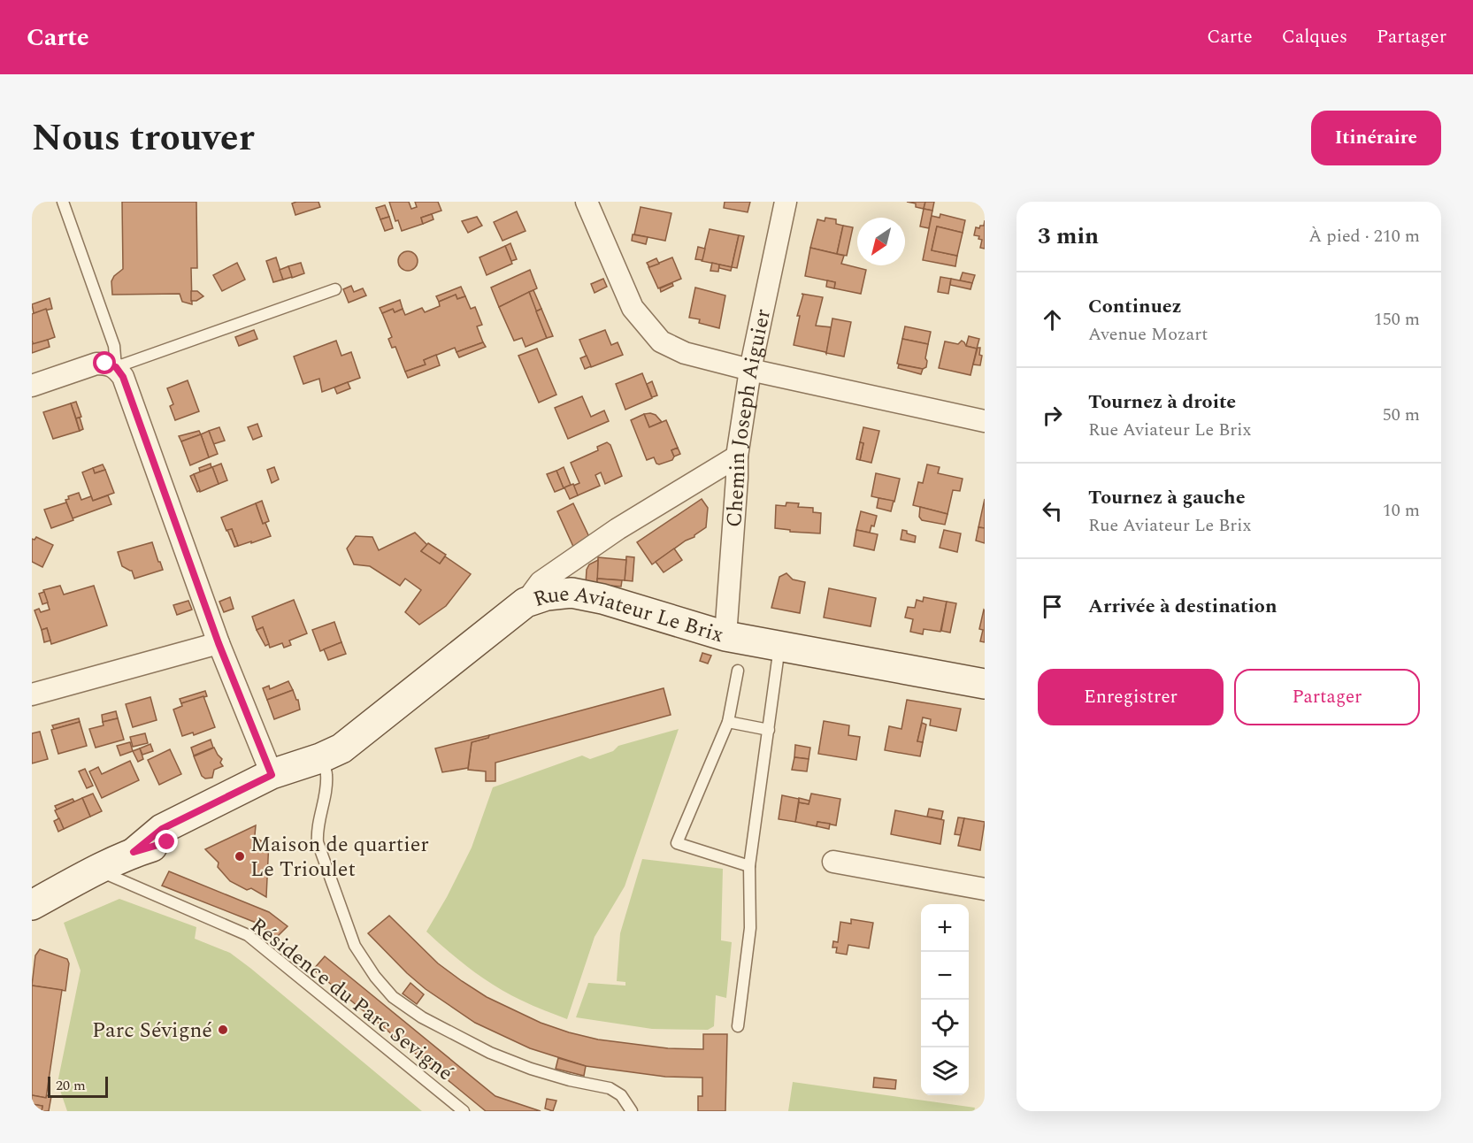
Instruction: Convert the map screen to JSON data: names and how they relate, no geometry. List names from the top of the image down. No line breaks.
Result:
{"streets":{"main road":["Rue Aviateur Le Brix"],"street":["Chemin Joseph Aiguier"],"lane":["Résidence du Parc Sevigné"]},"crossings":[["Chemin Joseph Aiguier","Rue Aviateur Le Brix"],["Rue Aviateur Le Brix","Résidence du Parc Sevigné"]],"places":["Maison de quartier Le Trioulet","Parc Sévigné"],"scale_bar":"20 m","north":"bottom left","page":{"header":"Carte","nav":["Carte","Calques","Partager"],"title":"Nous trouver","buttons":["Itinéraire",["Enregistrer","Partager"]],"heading":["3 min","À pied · 210 m"],"list":[["Continuez","Avenue Mozart","150 m"],["Tournez à droite","Rue Aviateur Le Brix","50 m"],["Tournez à gauche","Rue Aviateur Le Brix","10 m"],"Arrivée à destination"],"map_buttons":["+","−"],"scale":"20 m"}}
